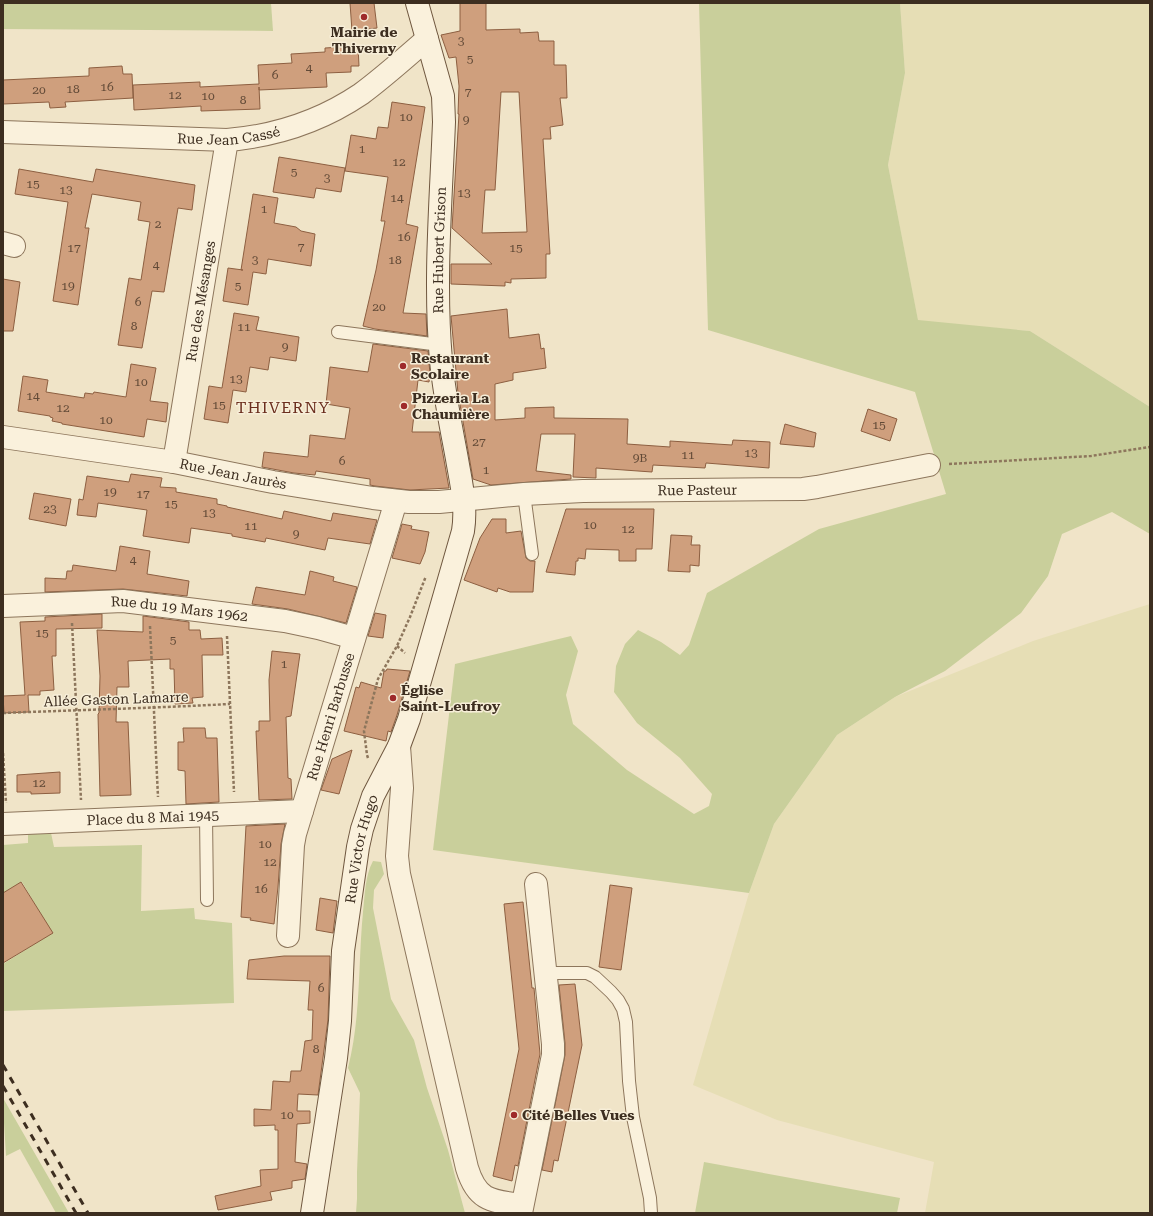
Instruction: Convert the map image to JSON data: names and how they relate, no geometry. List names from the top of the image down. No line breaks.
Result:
{"streets":{"street":["Rue Jean Cassé","Rue Hubert Grison","Rue des Mésanges","Rue Jean Jaurès","Rue Pasteur","Rue du 19 Mars 1962","Rue Henri Barbusse","Place du 8 Mai 1945","Rue Victor Hugo"],"path":["Allée Gaston Lamarre"]},"crossings":[["Rue Jean Cassé","Rue Hubert Grison"],["Rue Jean Cassé","Rue des Mésanges"],["Rue Hubert Grison","Rue Jean Jaurès"],["Rue Hubert Grison","Rue Pasteur"],["Rue Hubert Grison","Rue Victor Hugo"],["Rue des Mésanges","Rue Jean Jaurès"],["Rue Jean Jaurès","Rue Pasteur"],["Rue Jean Jaurès","Rue Henri Barbusse"],["Rue Jean Jaurès","Rue Victor Hugo"],["Rue Pasteur","Rue Victor Hugo"],["Rue du 19 Mars 1962","Rue Henri Barbusse"],["Rue Henri Barbusse","Place du 8 Mai 1945"]],"districts":["THIVERNY"],"places":["Mairie de Thiverny","Restaurant Scolaire","Pizzeria La Chaumière","Église Saint-Leufroy","Cité Belles Vues"],"house_numbers":["3","5","4","6","16","18","20","7","12","10","8","10","9","1","12","5","3","15","13","13","14","1","2","16","7","17","15","3","18","4","19","5","6","20","8","11","9","13","10","14","15","12","10","15","27","13","11","9B","6","1","19","17","15","23","13","10","11","12","9","4","15","5","1","12","10","12","16","6","8","10"]}
